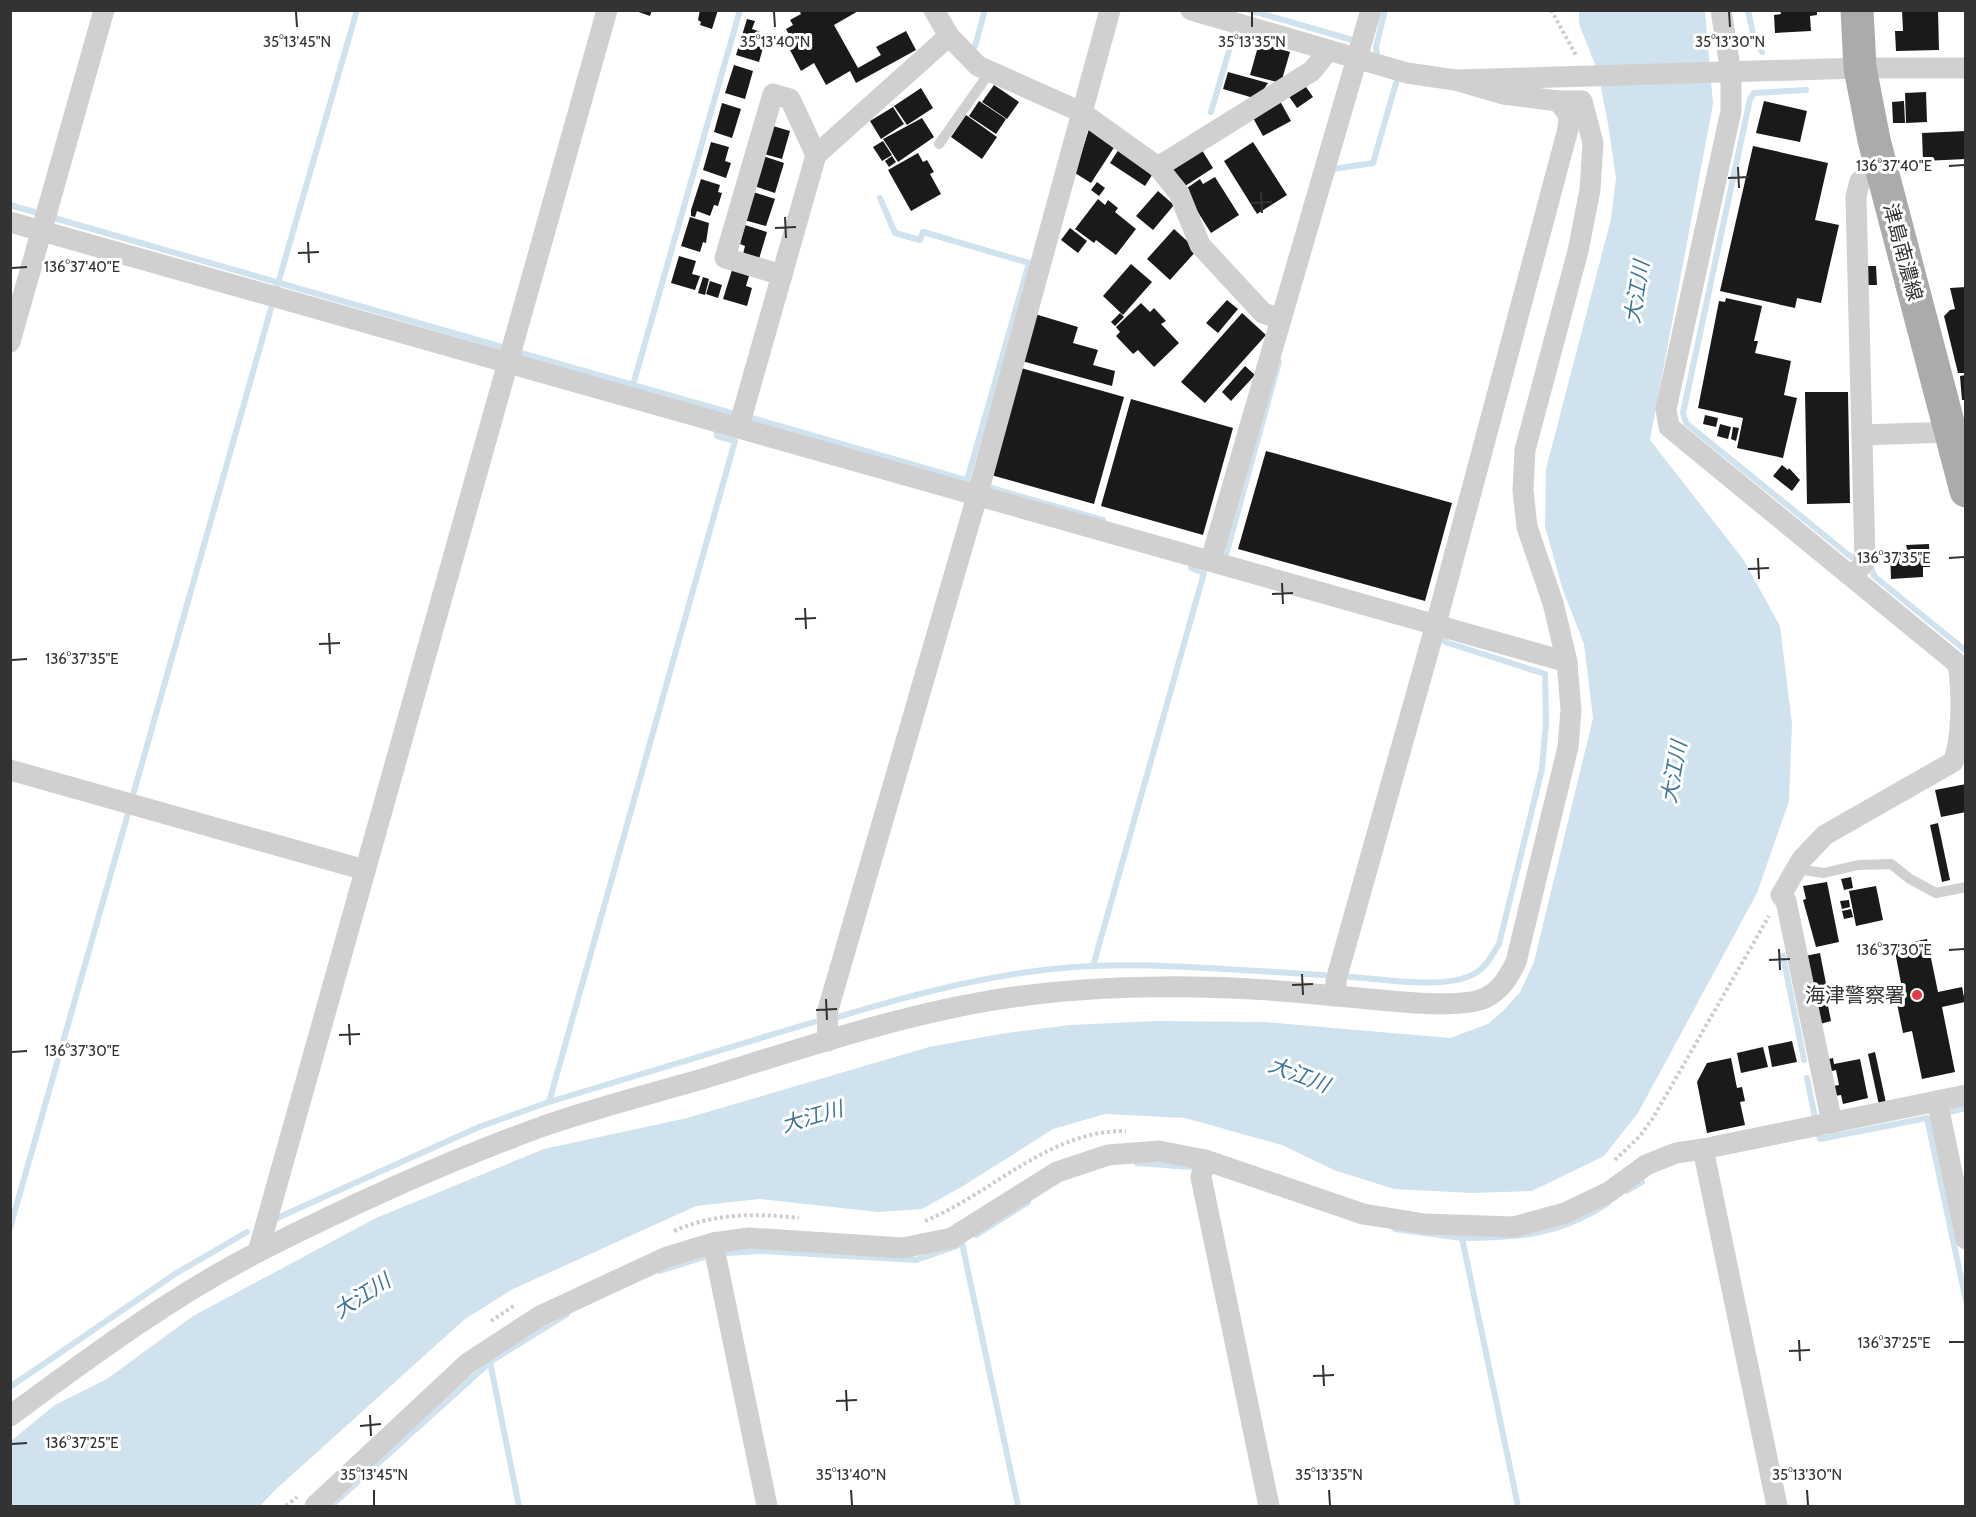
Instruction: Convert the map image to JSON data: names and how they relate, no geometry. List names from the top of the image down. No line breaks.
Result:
{"streets":{"main road":["津島南濃線"]},"water":["大江川"],"places":["海津警察署"],"coordinates":["35°13'45\"N","35°13'40\"N","35°13'35\"N","35°13'30\"N","136°37'40\"E","136°37'35\"E","136°37'30\"E","136°37'25\"E"]}
